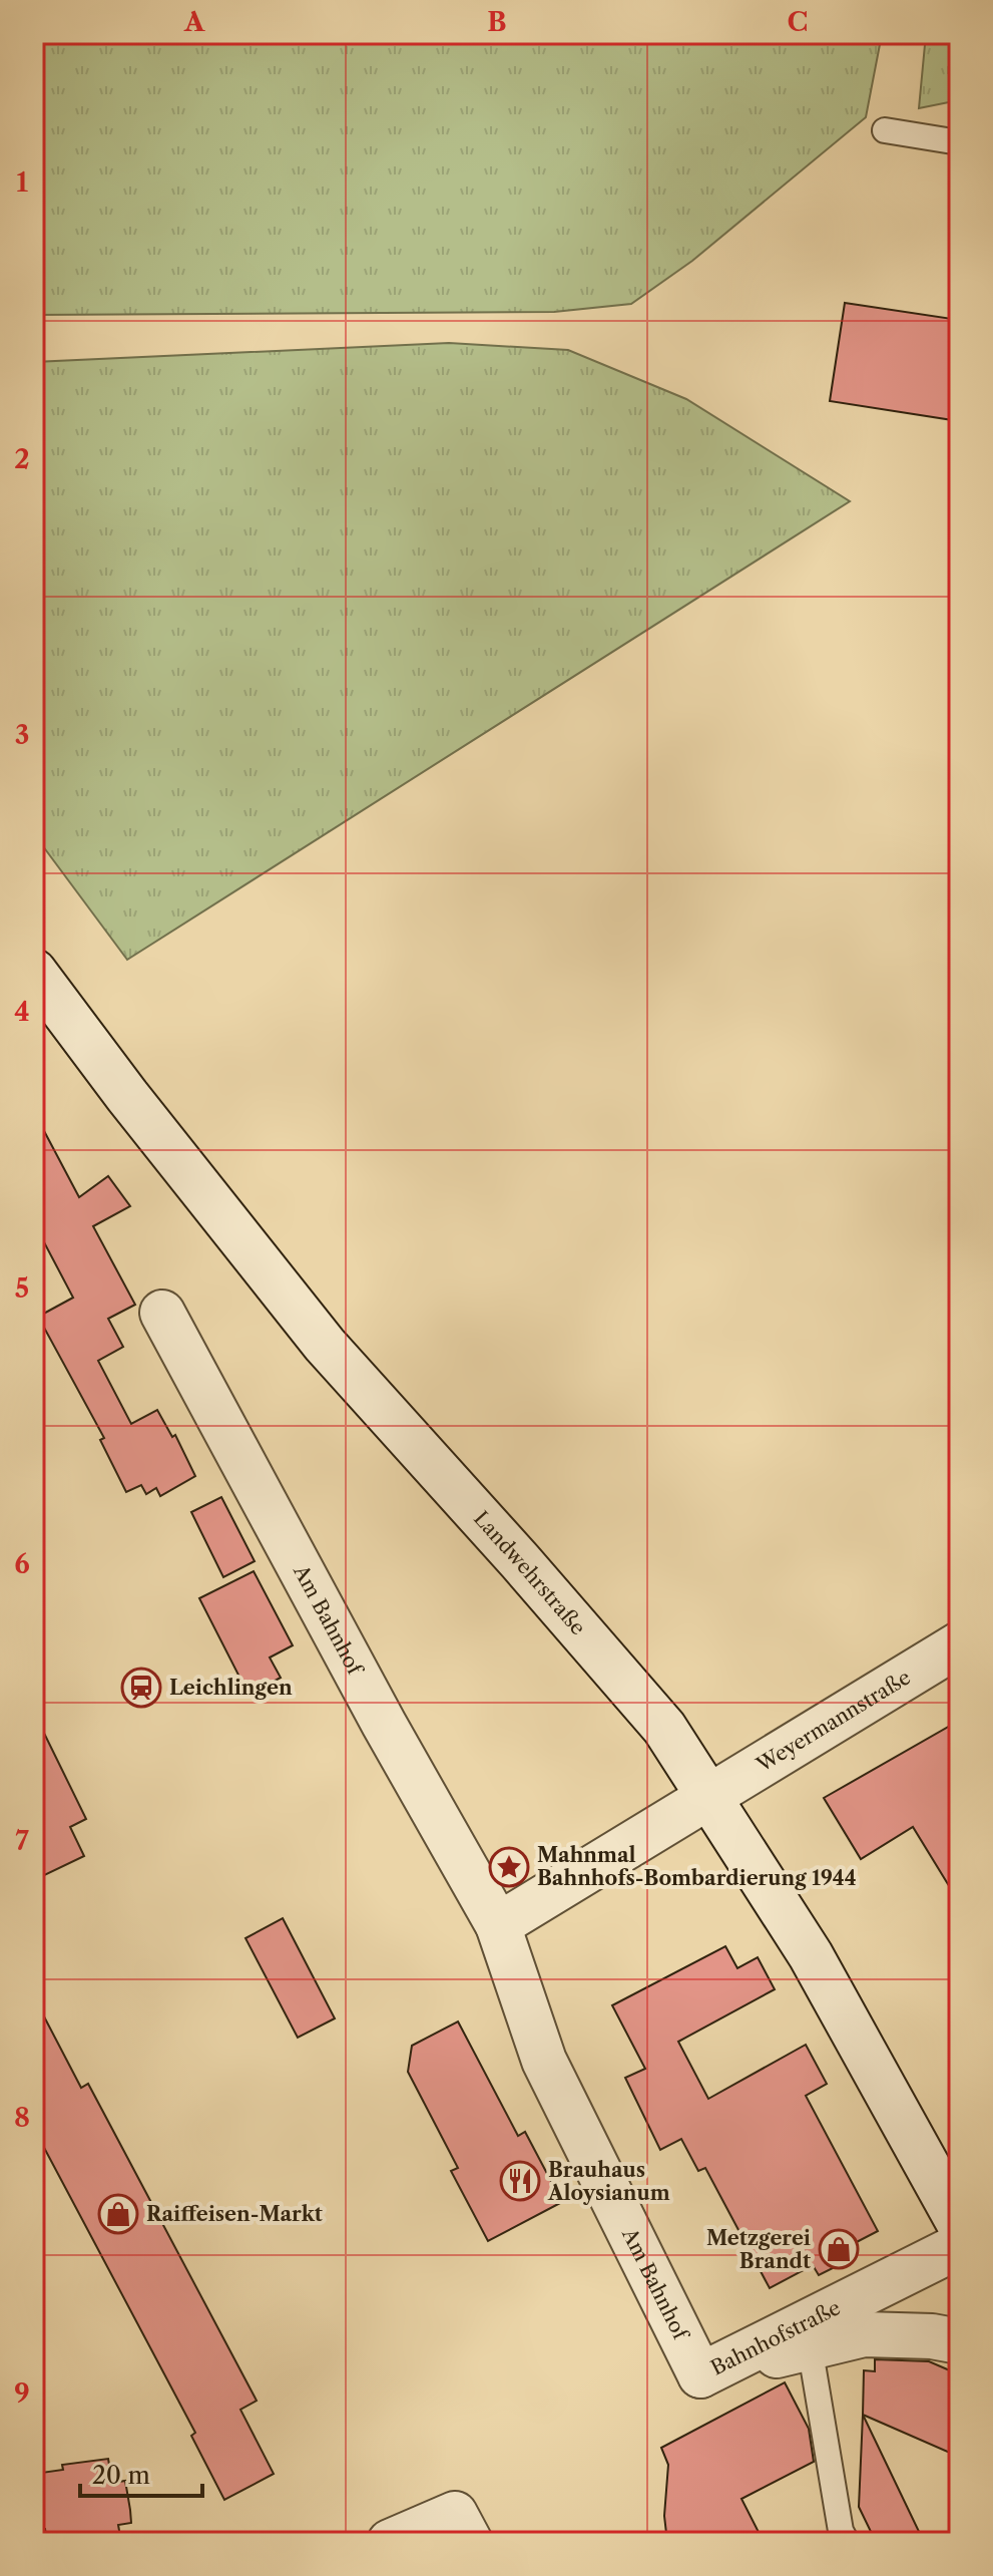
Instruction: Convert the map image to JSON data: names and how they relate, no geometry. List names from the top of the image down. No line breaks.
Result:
{"streets":{"street":["Landwehrstraße","Am Bahnhof","Weyermannstraße","Bahnhofstraße"]},"crossings":[["Landwehrstraße","Weyermannstraße"],["Am Bahnhof","Bahnhofstraße"]],"places":{"station":["Leichlingen"],"place":["Mahnmal Bahnhofs-Bombardierung 1944"],"restaurant":["Brauhaus Aloysianum"],"shop":["Raiffeisen-Markt","Metzgerei Brandt"]},"scale_bar":"20 m","grid":{"columns":["A","B","C"],"rows":["1","2","3","4","5","6","7","8","9"]}}
